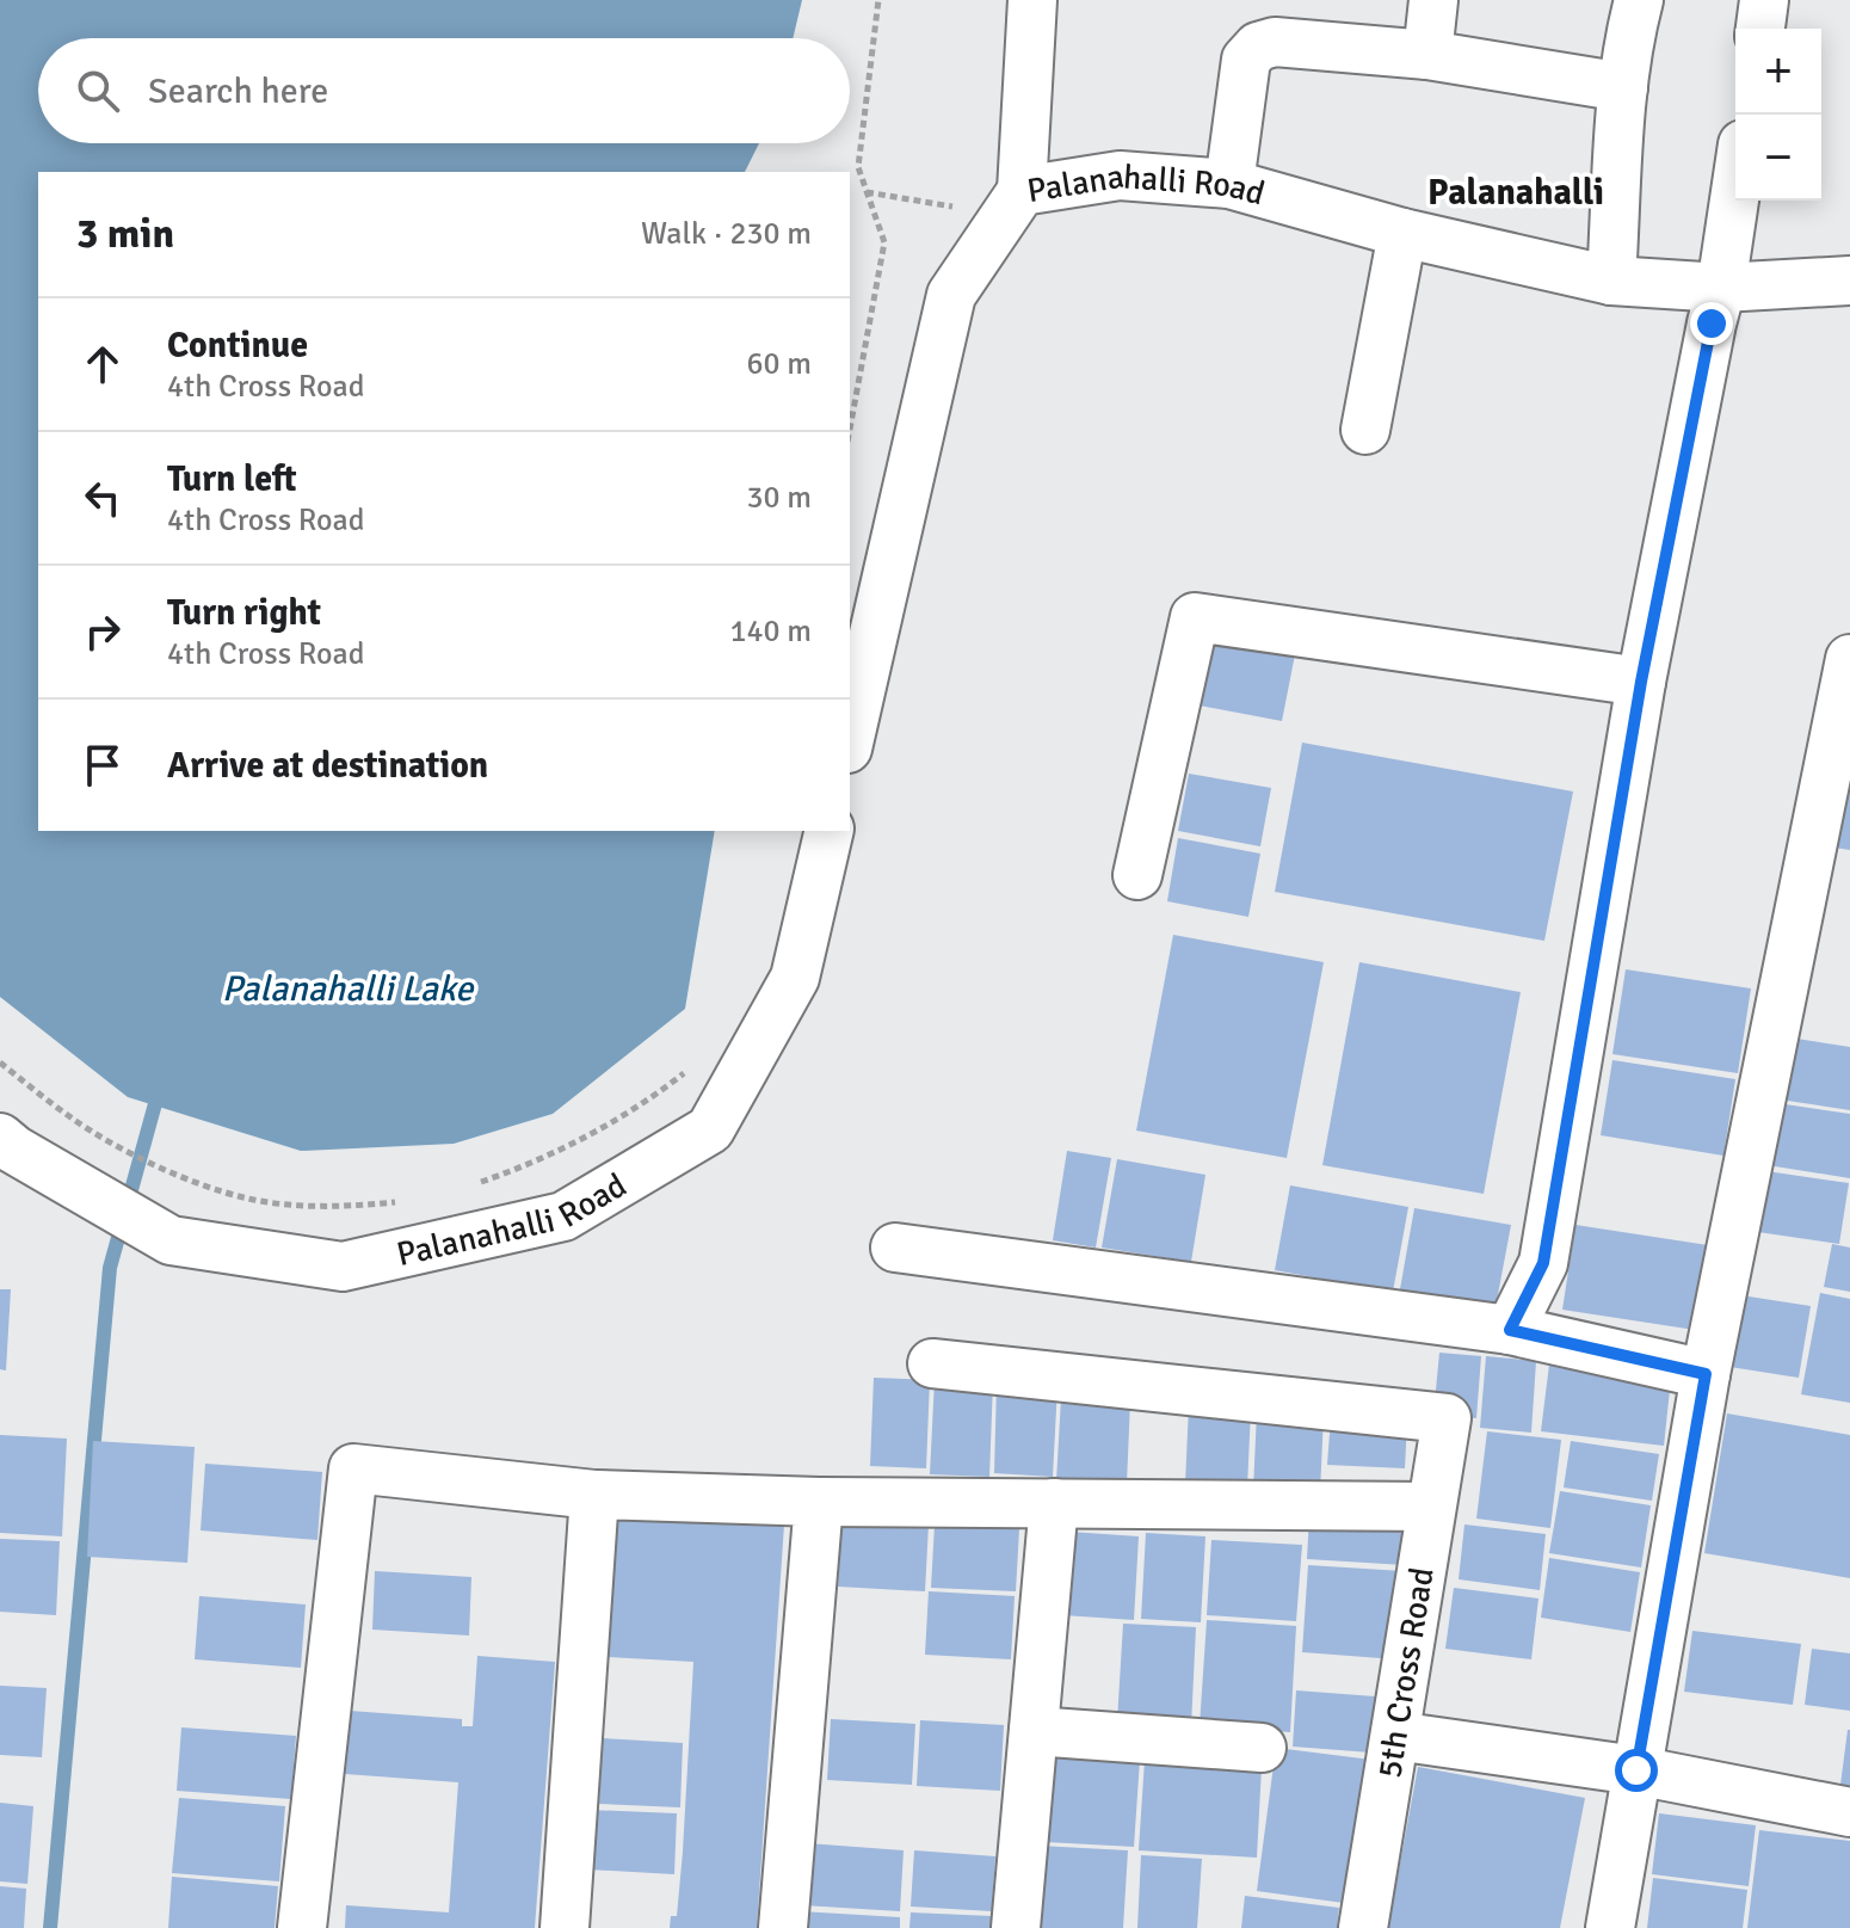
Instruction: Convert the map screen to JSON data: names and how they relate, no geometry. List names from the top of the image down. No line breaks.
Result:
{"streets":{"street":["Palanahalli Road","5th Cross Road"]},"districts":["Palanahalli"],"water":["Palanahalli Lake"],"page":{"map_buttons":["+","−"],"search":"Search here","heading":["3 min","Walk · 230 m"],"list":[["Continue","4th Cross Road","60 m"],["Turn left","4th Cross Road","30 m"],["Turn right","4th Cross Road","140 m"],"Arrive at destination"]}}
